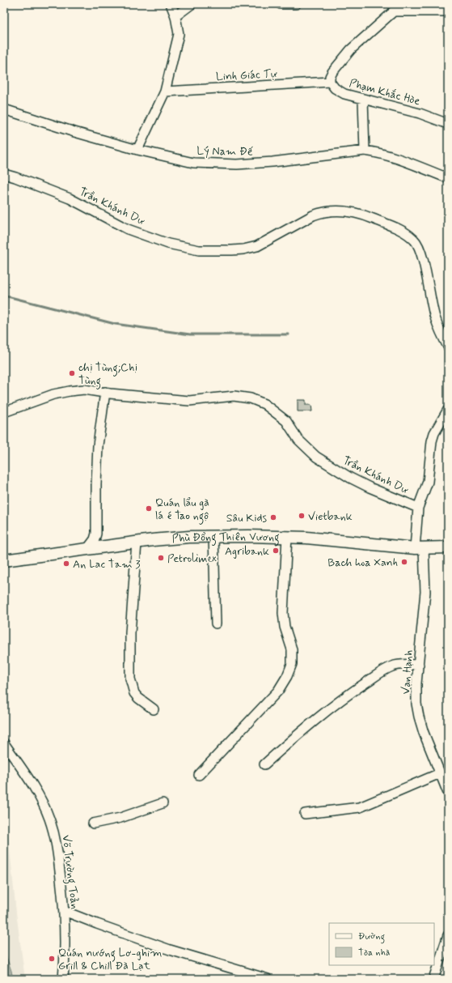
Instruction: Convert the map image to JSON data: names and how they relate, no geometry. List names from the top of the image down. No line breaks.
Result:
{"streets":{"main road":["Phù Đổng Thiên Vương"],"street":["Linh Giác Tự","Phạm Khắc Hòe","Lý Nam Đế","Trần Khánh Dư","Vạn Hạnh","Võ Trường Toản"]},"crossings":[["Linh Giác Tự","Phạm Khắc Hòe"],["Trần Khánh Dư","Phù Đổng Thiên Vương"],["Trần Khánh Dư","Vạn Hạnh"],["Phù Đổng Thiên Vương","Vạn Hạnh"]],"places":["chị Tùng;Chị Tùng","Quán lẩu gà lá é Tao ngộ","Vietbank","Sâu Kids","Agribank","Petrolimex","Bach hoa Xanh","An Lac Tam 3","Quán nướng Lơ-ghim Grill & Chill Đà Lạt"],"legend":["Đường","Tòa nhà"]}
